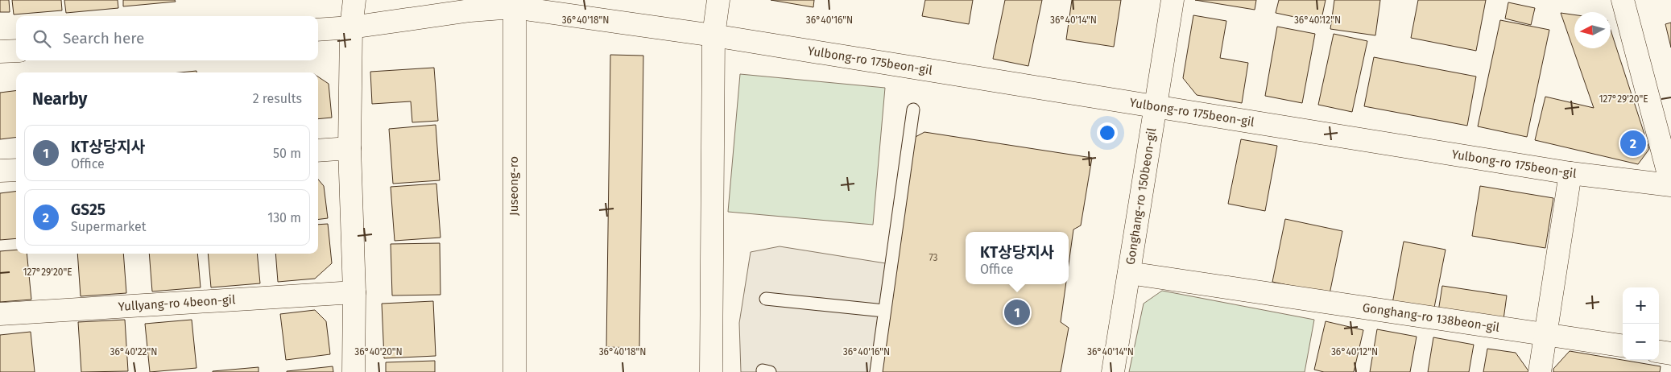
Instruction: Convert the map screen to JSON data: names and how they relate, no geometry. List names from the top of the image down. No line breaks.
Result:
{"streets":{"street":["Yulbong-ro 175beon-gil","Juseong-ro","Gonghang-ro 150beon-gil","Yullyang-ro 4beon-gil","Gonghang-ro 138beon-gil"]},"crossings":[["Yulbong-ro 175beon-gil","Juseong-ro"],["Yulbong-ro 175beon-gil","Gonghang-ro 150beon-gil"],["Gonghang-ro 150beon-gil","Gonghang-ro 138beon-gil"]],"house_numbers":["73"],"north":"left","page":{"search":"Search here","heading":["Nearby","2 results"],"list":[{"mark":"1","name":"KT상당지사","note":"Office","value":"50 m"},{"mark":"2","name":"GS25","note":"Supermarket","value":"130 m"}],"pins":["2","1"],"popup":["KT상당지사","Office"],"map_buttons":["+","−"]},"coordinates":["36°40'18\"N","36°40'16\"N","36°40'14\"N","36°40'12\"N","127°29'20\"E","36°40'22\"N","36°40'20\"N"]}
